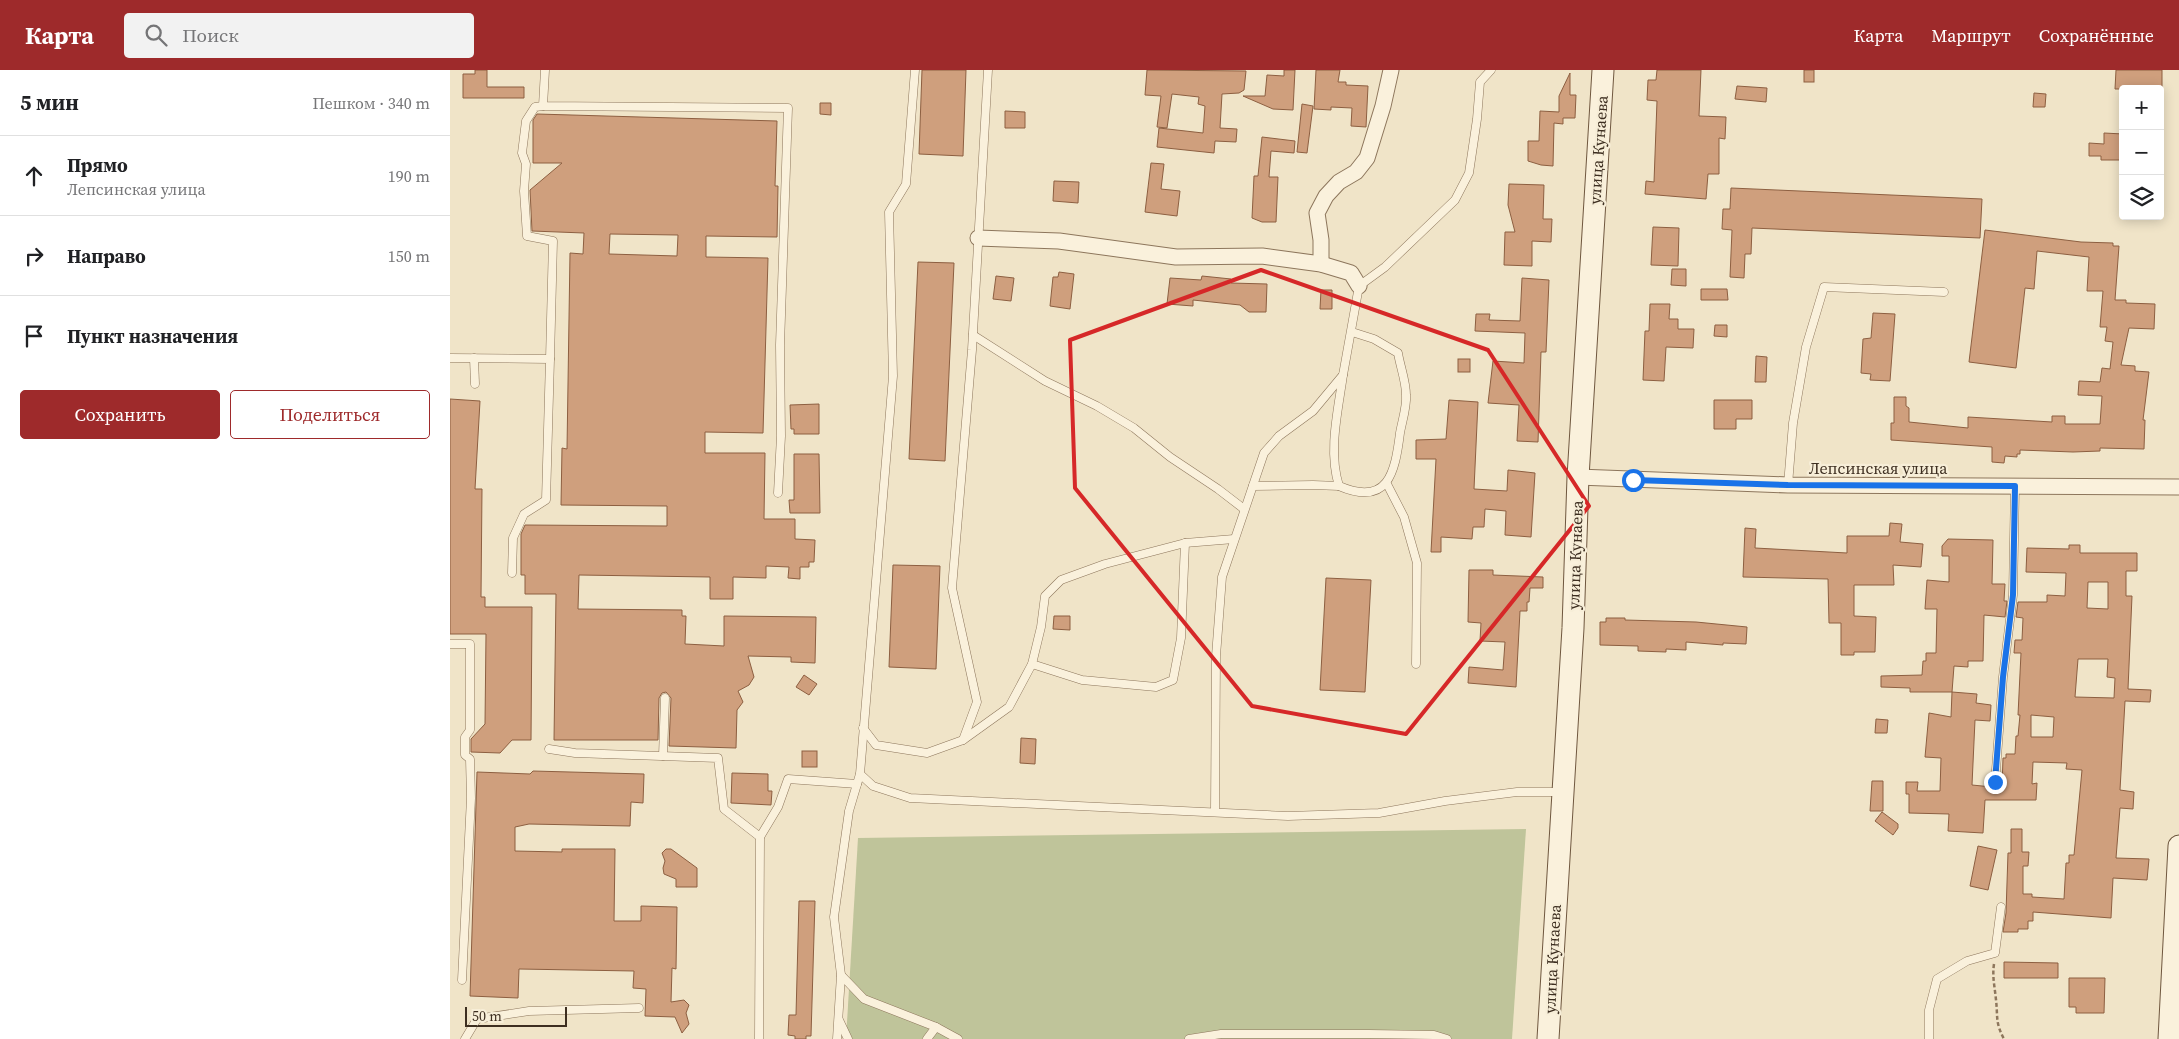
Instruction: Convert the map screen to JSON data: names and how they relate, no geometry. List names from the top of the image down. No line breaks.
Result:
{"streets":{"main road":["улица Кунаева"],"street":["Лепсинская улица"]},"crossings":[["улица Кунаева","Лепсинская улица"]],"scale_bar":"50 m","page":{"header":"Карта","search":"Поиск","nav":["Карта","Маршрут","Сохранённые"],"heading":["5 мин","Пешком · 340 m"],"map_buttons":["+","−"],"list":[["Прямо","Лепсинская улица","190 m"],["Направо","150 m"],"Пункт назначения"],"buttons":["Сохранить","Поделиться"],"scale":"50 m"}}
